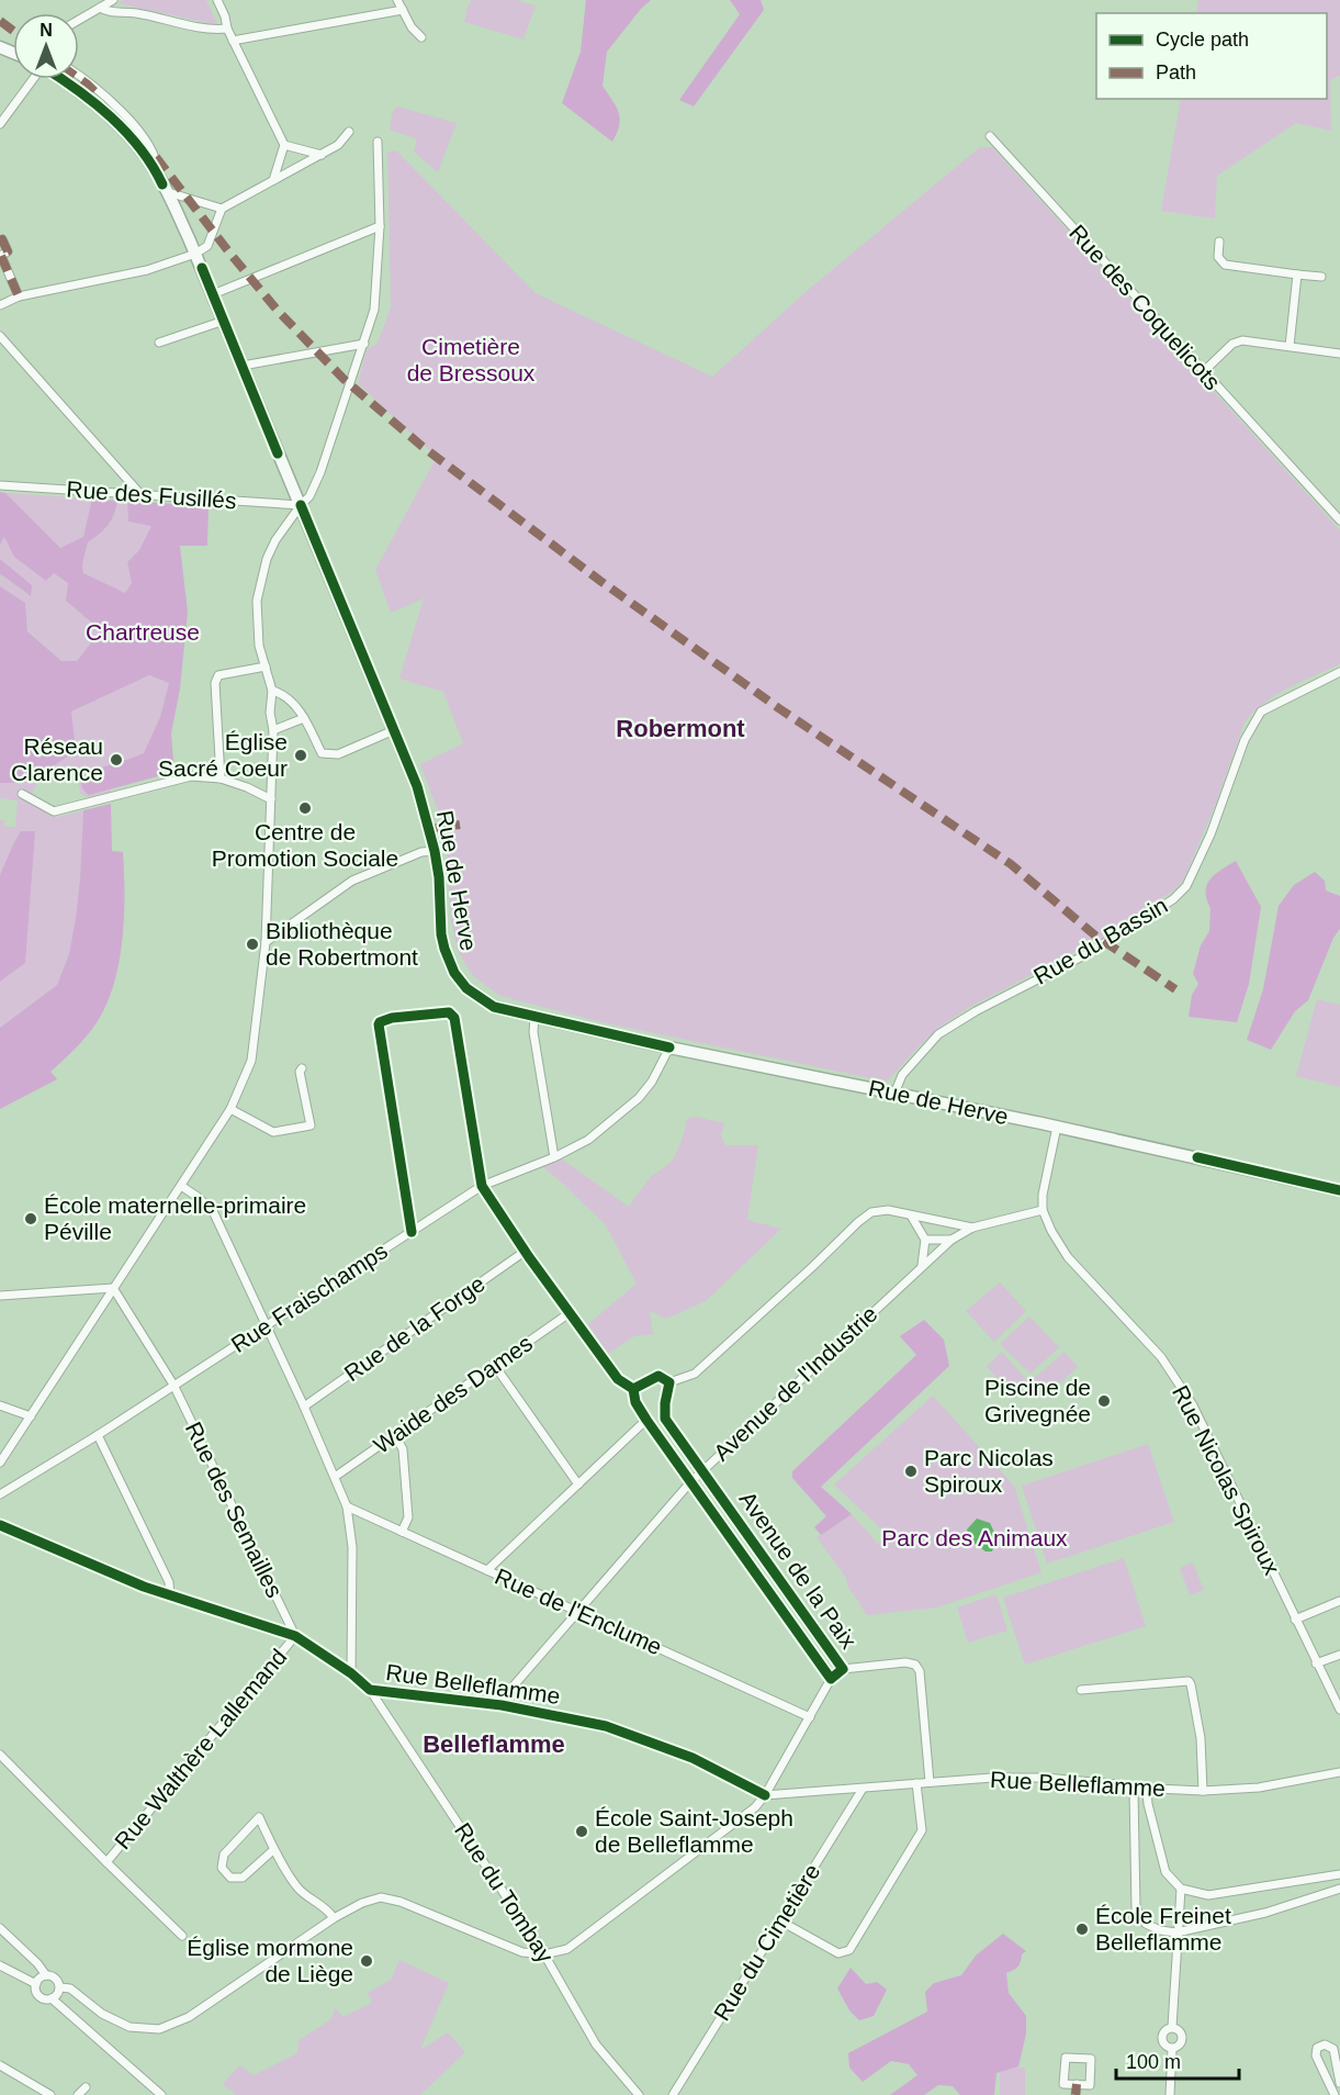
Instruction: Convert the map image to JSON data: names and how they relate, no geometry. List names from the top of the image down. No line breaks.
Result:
{"streets":{"main road":["Rue de Herve"],"street":["Rue des Coquelicots","Rue des Fusillés","Rue du Bassin","Rue Fraischamps","Rue de la Forge","Avenue de l'Industrie","Waide des Dames","Rue Nicolas Spiroux","Rue des Semailles","Avenue de la Paix","Rue de l'Enclume","Rue Belleflamme","Rue Walthère Lallemand","Rue du Tombay","Rue du Cimetière"]},"crossings":[["Rue des Fusillés","Rue de Herve"],["Rue de Herve","Rue du Bassin"],["Rue de Herve","Rue Fraischamps"],["Rue Fraischamps","Rue des Semailles"],["Rue Fraischamps","Avenue de la Paix"],["Rue de la Forge","Avenue de la Paix"],["Avenue de l'Industrie","Avenue de la Paix"],["Avenue de l'Industrie","Rue de l'Enclume"],["Avenue de l'Industrie","Rue Belleflamme"],["Waide des Dames","Avenue de la Paix"],["Rue des Semailles","Rue Belleflamme"],["Rue des Semailles","Rue Walthère Lallemand"],["Rue Belleflamme","Rue Walthère Lallemand"],["Rue Belleflamme","Rue du Tombay"],["Rue Belleflamme","Rue du Cimetière"]],"districts":["Robermont","Belleflamme"],"parks":["Cimetière de Bressoux","Chartreuse","Parc des Animaux"],"places":["Église Sacré Coeur","Réseau Clarence","Centre de Promotion Sociale","Bibliothèque de Robertmont","École maternelle-primaire Péville","Piscine de Grivegnée","Parc Nicolas Spiroux","École Saint-Joseph de Belleflamme","École Freinet Belleflamme","Église mormone de Liège"],"legend":["Cycle path","Path"],"scale_bar":"100 m","north":"top"}
